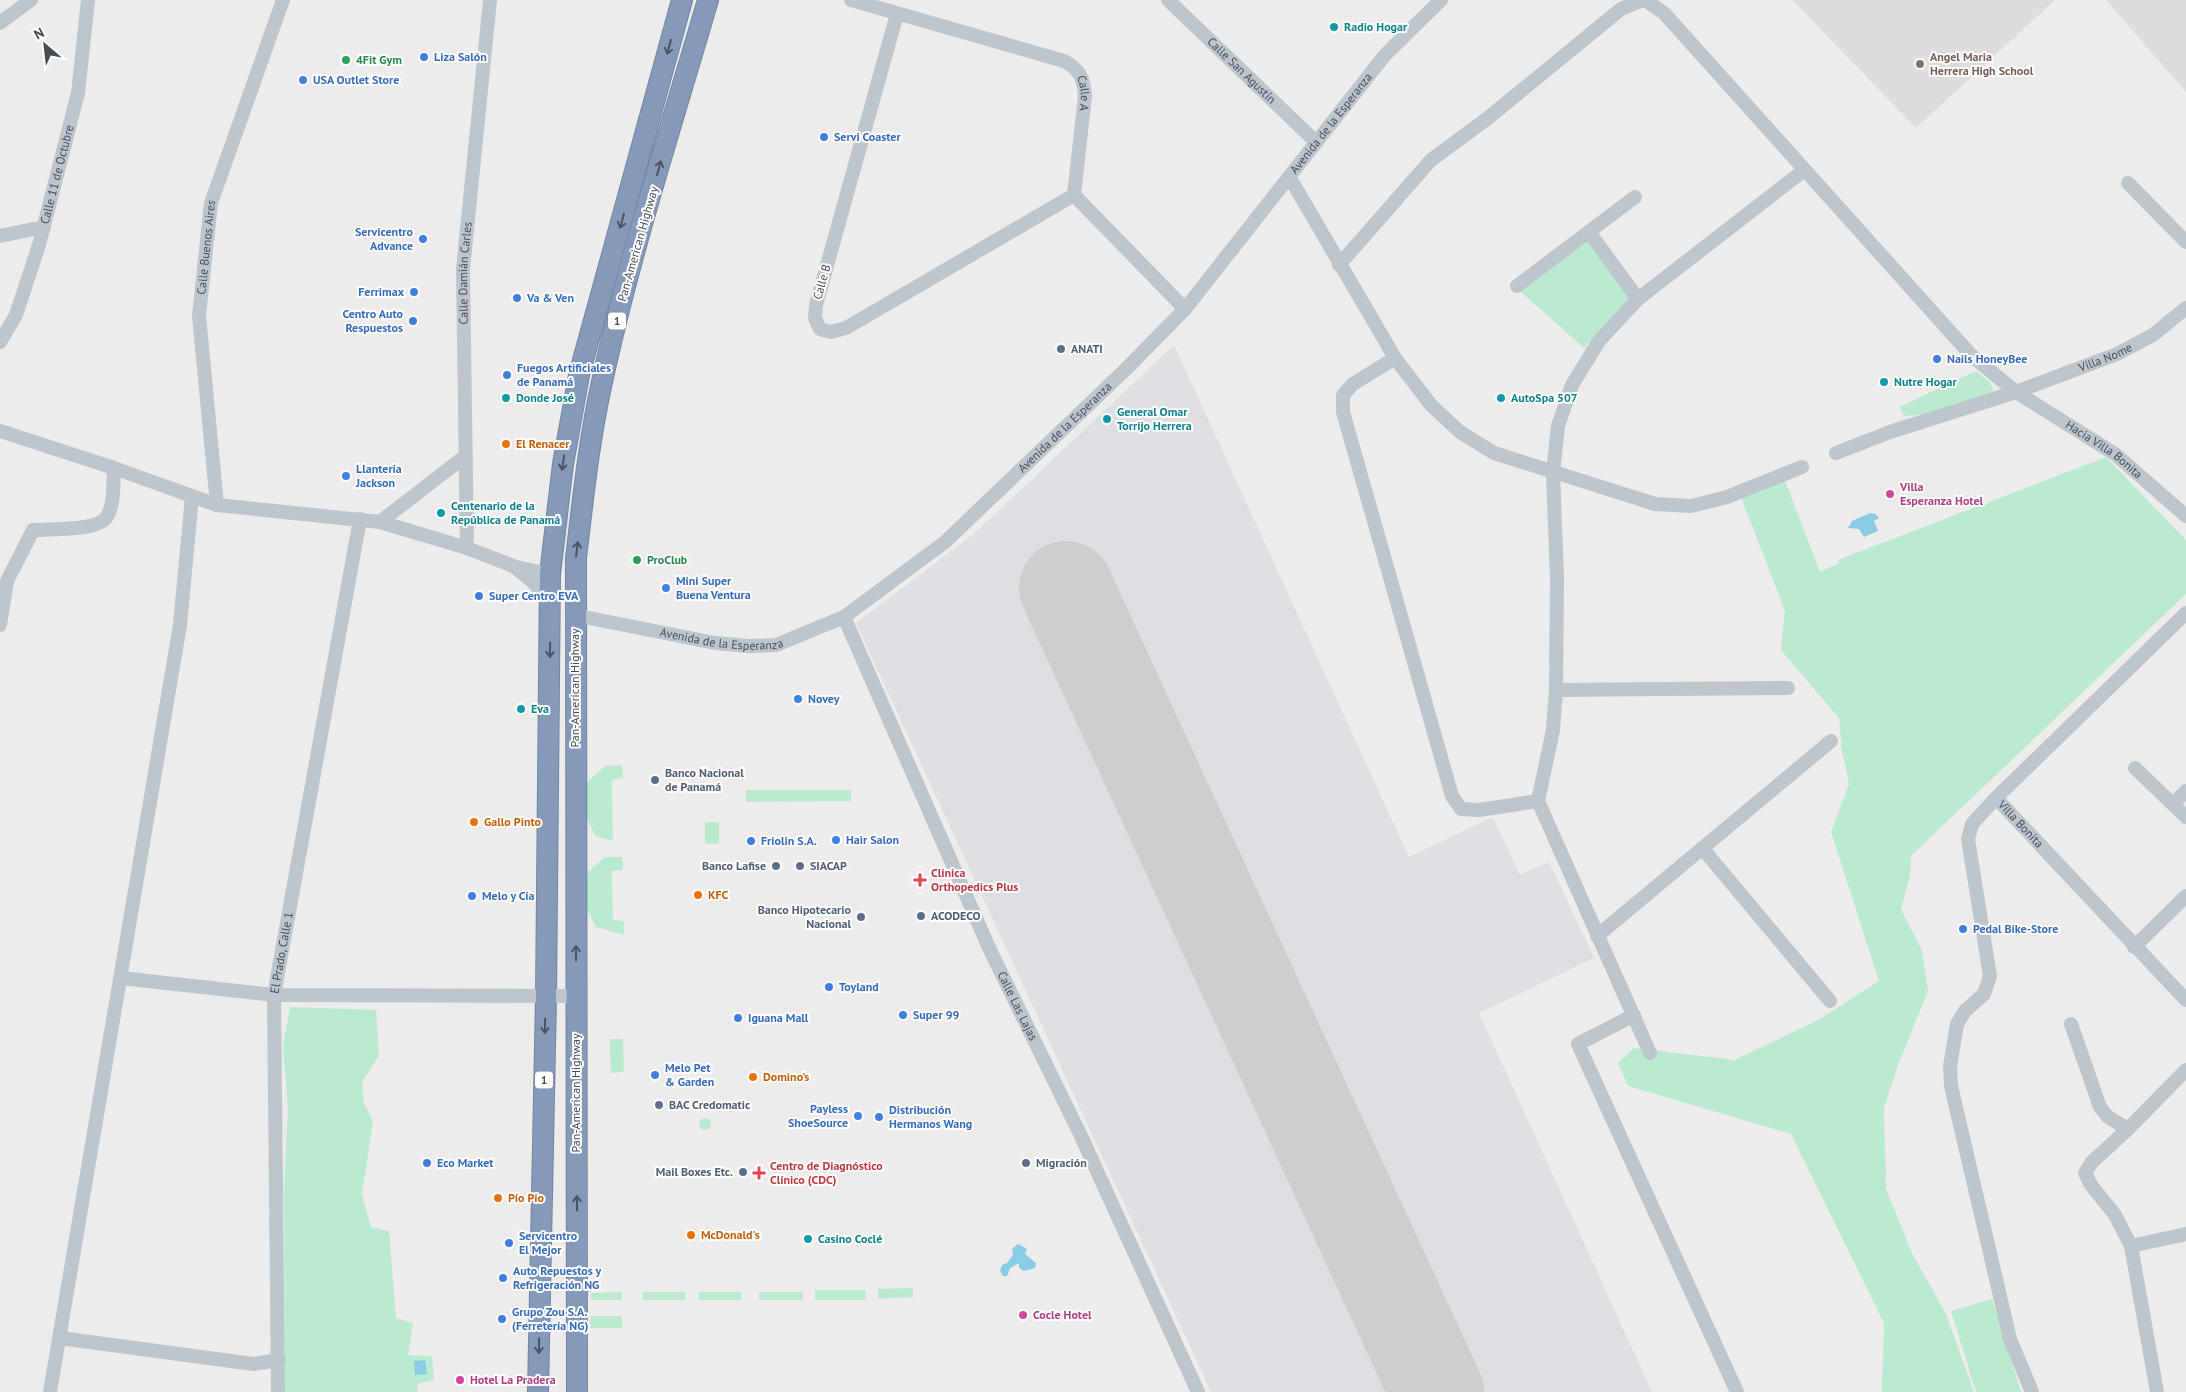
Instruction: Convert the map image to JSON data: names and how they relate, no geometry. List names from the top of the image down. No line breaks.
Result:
{"streets":{"highway":["Pan-American Highway","1"],"street":["Calle San Agustín","Calle A","Avenida de la Esperanza","Calle 11 de Octubre","Calle Buenos Aires","Calle Damián Carles","Calle B","Villa Nome","Hacia Villa Bonita","Villa Bonita","El Prado, Calle 1","Calle Las Lajas"]},"crossings":[["Calle San Agustín","Avenida de la Esperanza"],["Calle A","Calle B"],["Avenida de la Esperanza","Pan-American Highway"],["Avenida de la Esperanza","Calle Las Lajas"],["Pan-American Highway","1"],["Villa Nome","Hacia Villa Bonita"]],"places":{"other":["Radio Hogar","Liza Salón","4Fit Gym","Angel Maria Herrera High School","USA Outlet Store","Servi Coaster","Servicentro Advance","Ferrimax","Va & Ven","Centro Auto Respuestos","ANATI","Nails HoneyBee","Fuegos Artificiales de Panamá","Nutre Hogar","Donde José","AutoSpa 507","General Omar Torrijo Herrera","El Renacer","Llantería Jackson","Villa Esperanza Hotel","Centenario de la República de Panamá","ProClub","Mini Super Buena Ventura","Super Centro EVA","Novey","Eva","Banco Nacional de Panamá","Gallo Pinto","Hair Salon","Friolin S.A.","Banco Lafise","SIACAP","KFC","Melo y Cía","ACODECO","Banco Hipotecario Nacional","Pedal Bike-Store","Toyland","Super 99","Iguana Mall","Melo Pet & Garden","Domino's","BAC Credomatic","Payless ShoeSource","Distribución Hermanos Wang","Eco Market","Migración","Mail Boxes Etc.","Pío Pío","McDonald's","Casino Coclé","Servicentro El Mejor","Auto Repuestos y Refrigeración NG","Cocle Hotel","Grupo Zou S.A. (Ferretería NG)","Hotel La Pradera"],"health":["Clínica Orthopedics Plus","Centro de Diagnóstico Clínico (CDC)"]},"north":"top left"}
